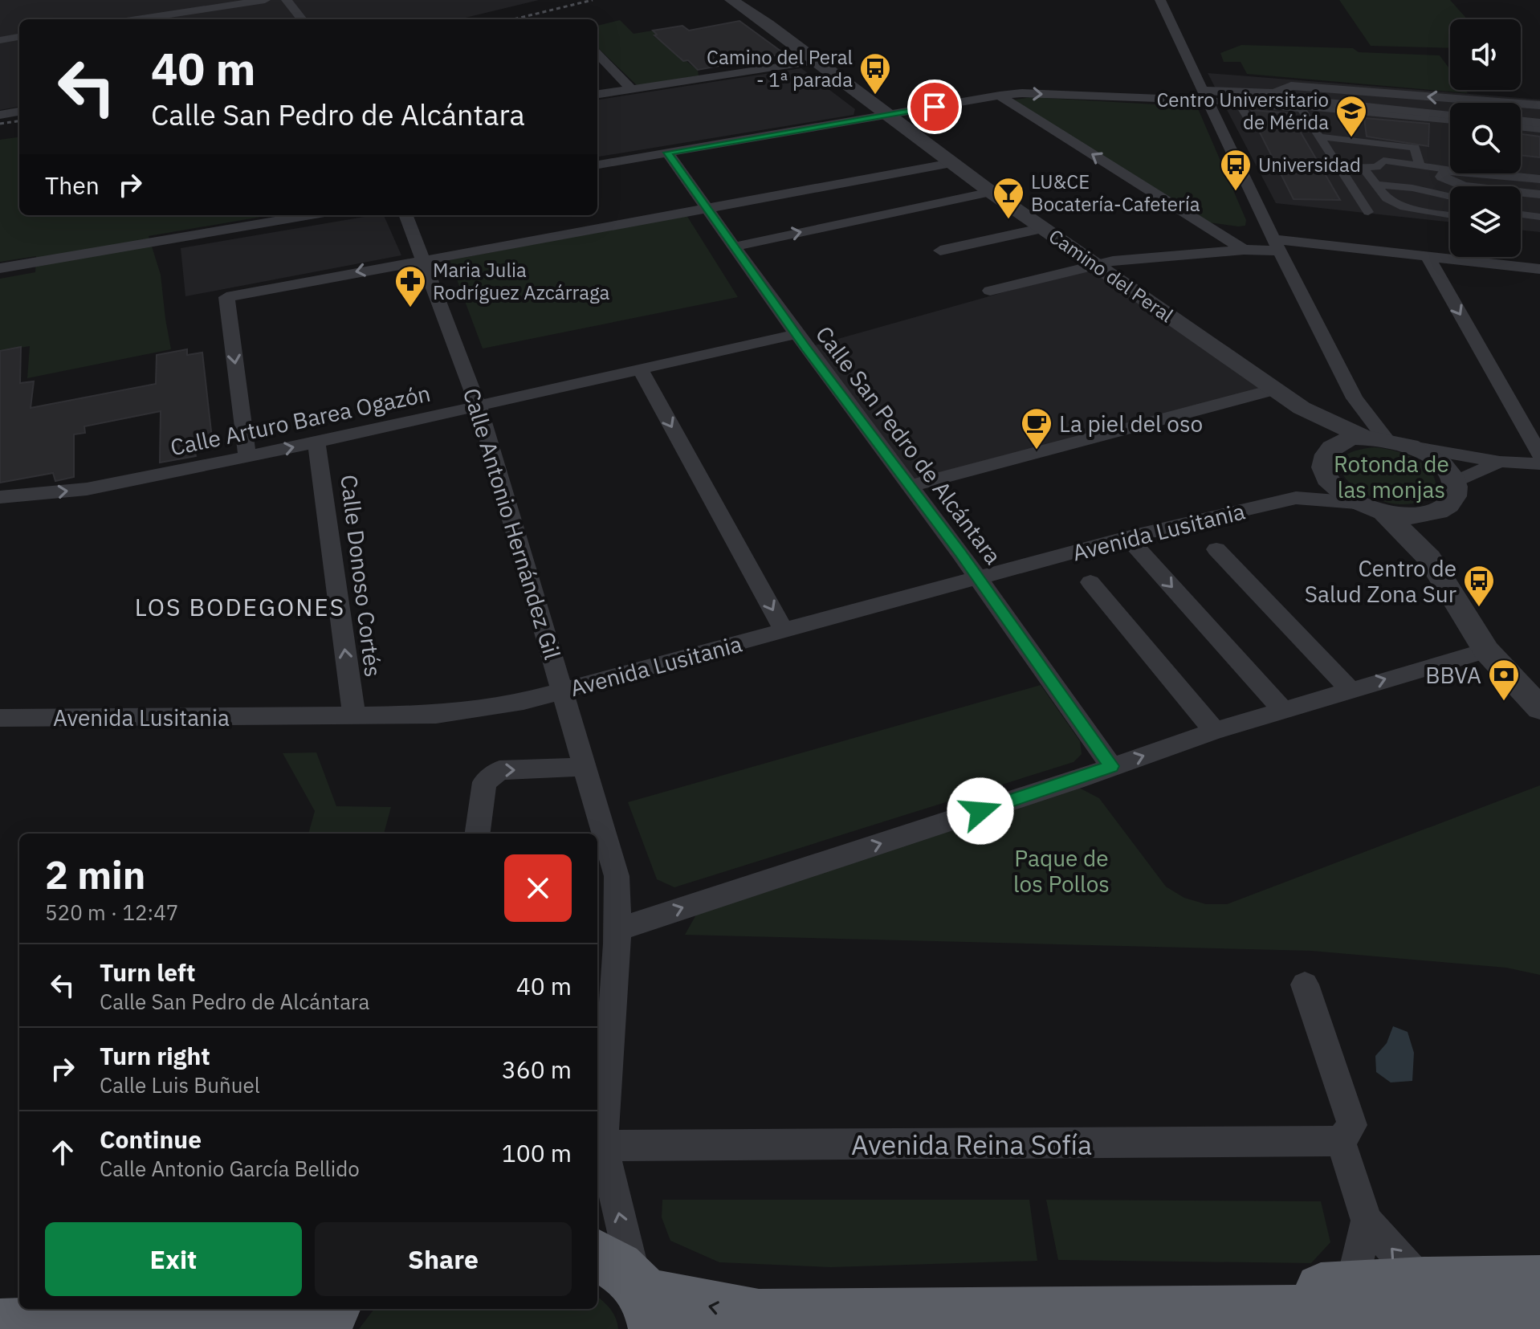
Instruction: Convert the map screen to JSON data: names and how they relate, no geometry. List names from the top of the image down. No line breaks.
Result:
{"streets":{"street":["Camino del Peral","Calle Arturo Barea Ogazón","Calle San Pedro de Alcántara","Calle Antonio Hernández Gil","Avenida Lusitania","Calle Donoso Cortés","Avenida Reina Sofía"]},"crossings":[["Camino del Peral","Avenida Lusitania"],["Calle Arturo Barea Ogazón","Calle San Pedro de Alcántara"],["Calle Arturo Barea Ogazón","Calle Antonio Hernández Gil"],["Calle Arturo Barea Ogazón","Calle Donoso Cortés"],["Calle San Pedro de Alcántara","Avenida Lusitania"],["Calle Antonio Hernández Gil","Avenida Lusitania"],["Calle Antonio Hernández Gil","Avenida Reina Sofía"],["Avenida Lusitania","Calle Donoso Cortés"]],"one_way":["Calle Arturo Barea Ogazón","Calle Donoso Cortés"],"districts":["LOS BODEGONES"],"parks":["Rotonda de las monjas","Paque de los Pollos"],"places":{"bus stop":["Camino del Peral - 1ª parada","Universidad","Centro de Salud Zona Sur"],"school or university":["Centro Universitario de Mérida"],"bar":["LU&CE Bocatería-Cafetería"],"pharmacy":["Maria Julia Rodríguez Azcárraga"],"cafe":["La piel del oso"],"bank":["BBVA"]},"page":{"turn":["40 m","Calle San Pedro de Alcántara"],"then":"Then","heading":["2 min","520 m · 12:47"],"list":[{"name":"Turn left","note":"Calle San Pedro de Alcántara","value":"40 m"},{"name":"Turn right","note":"Calle Luis Buñuel","value":"360 m"},{"name":"Continue","note":"Calle Antonio García Bellido","value":"100 m"}],"buttons":["Exit","Share"]}}
